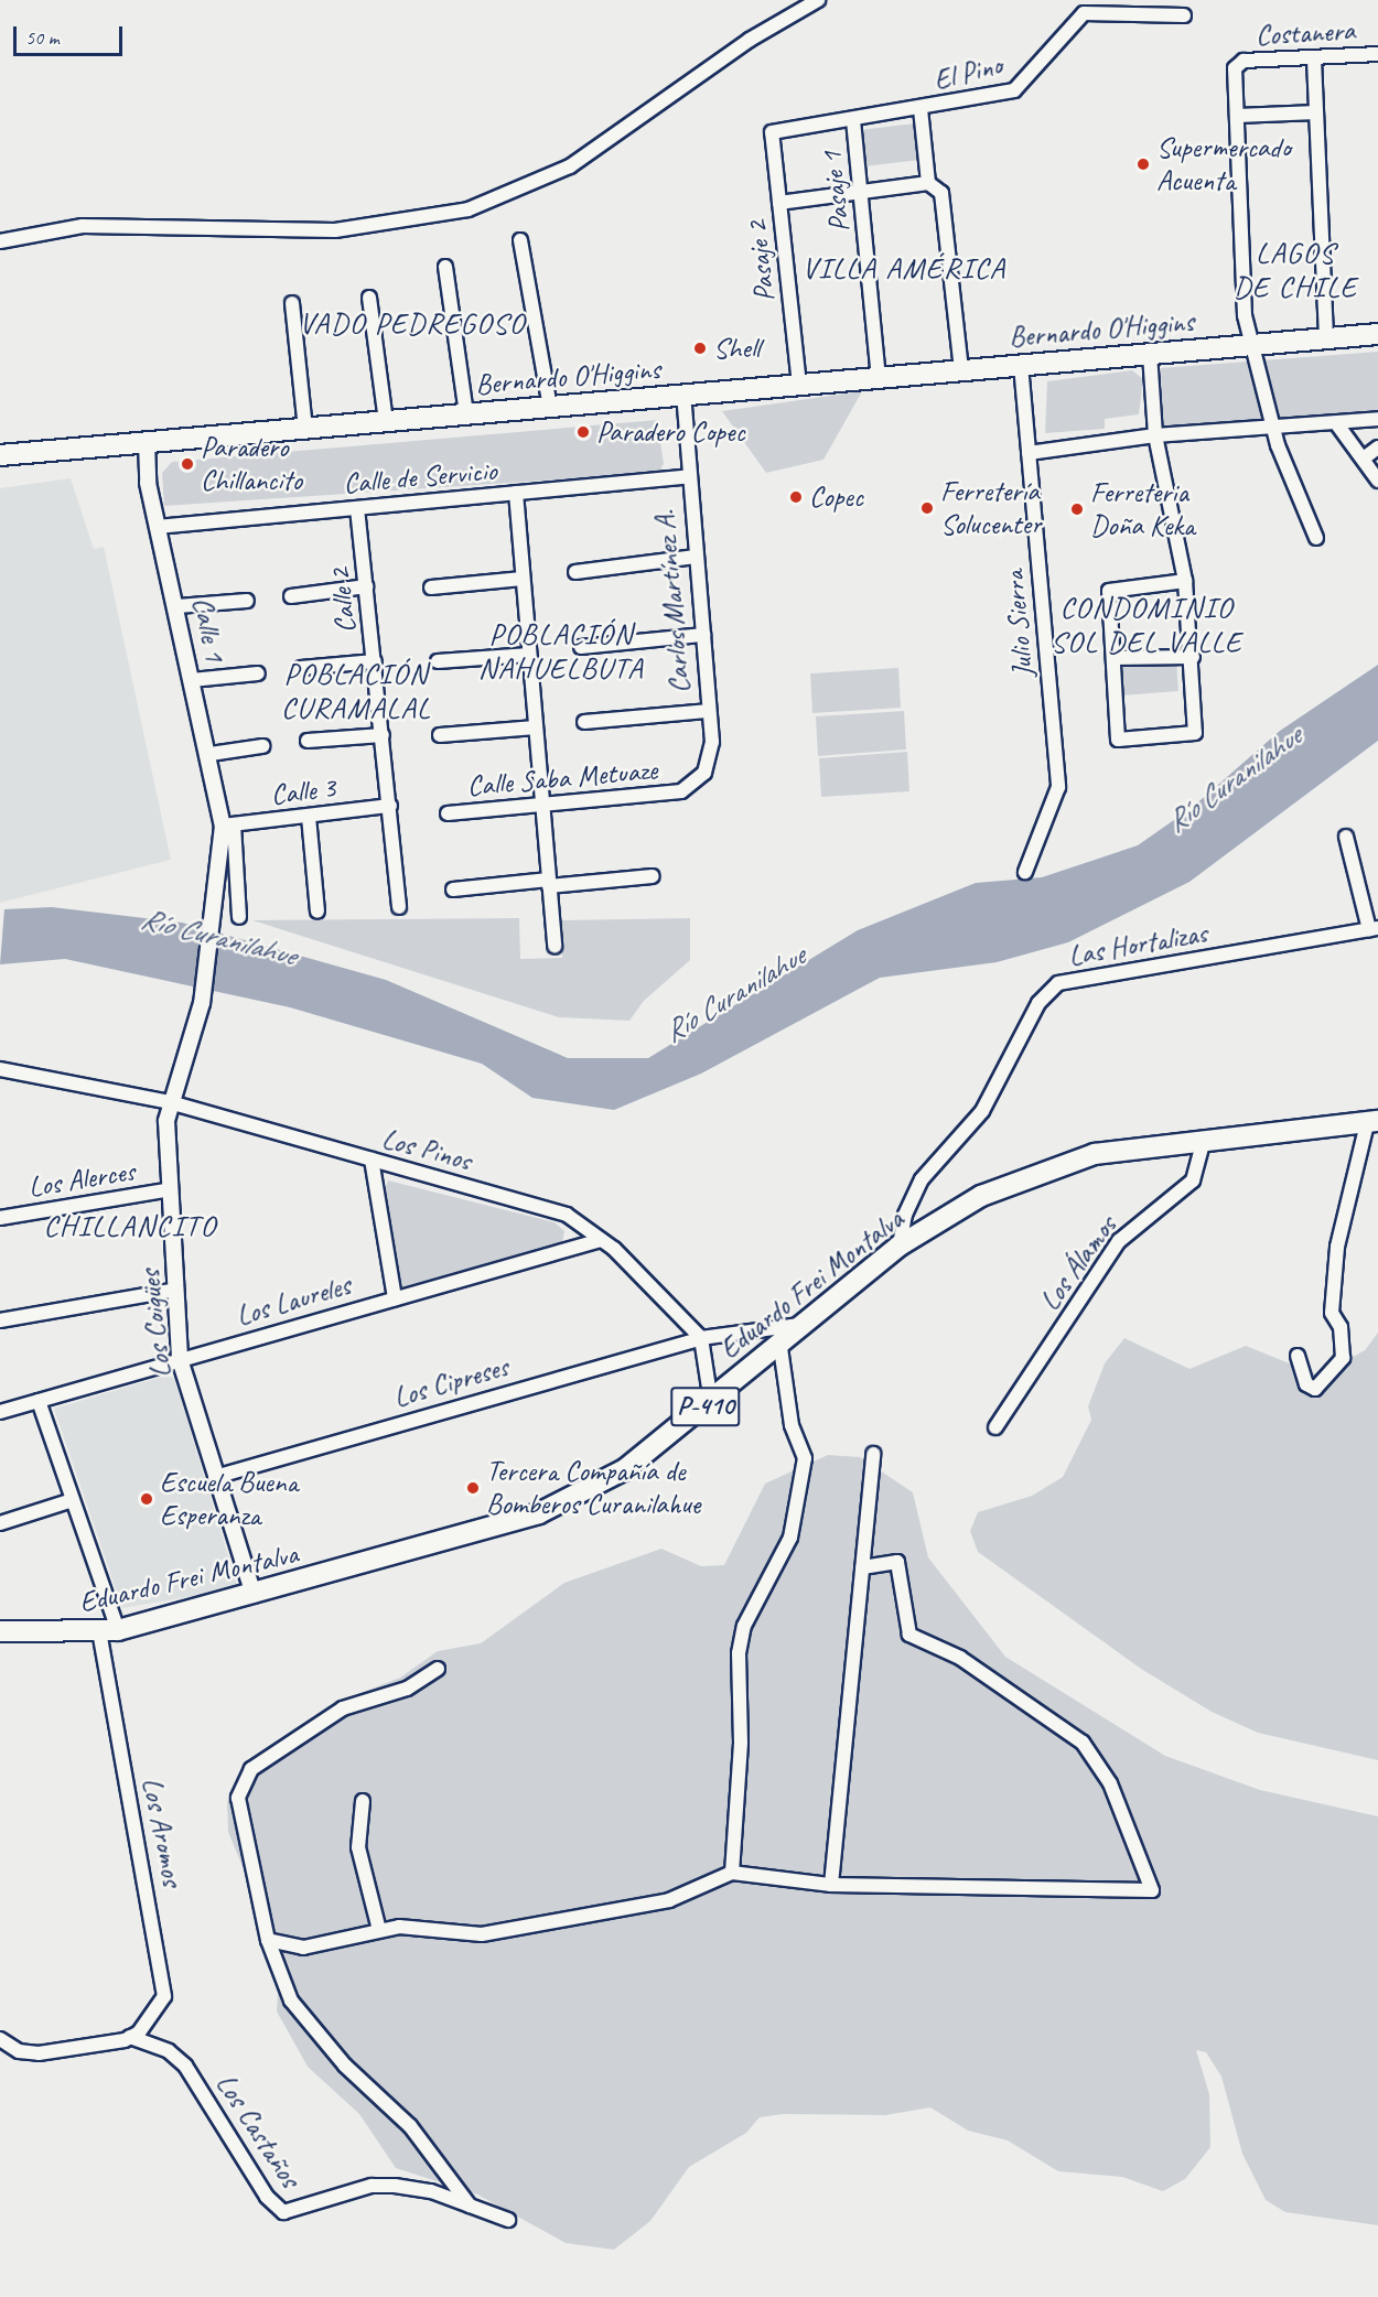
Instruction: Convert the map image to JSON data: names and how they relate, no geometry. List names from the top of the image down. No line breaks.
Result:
{"streets":{"main road":["Bernardo O'Higgins","Eduardo Frei Montalva","P-410"],"street":["Costanera","El Pino","Pasaje 1","Pasaje 2","Calle de Servicio","Calle 2","Carlos Martínez A.","Julio Sierra","Calle 1","Calle Saba Metuaze","Calle 3","Las Hortalizas","Los Pinos","Los Alerces","Los Álamos","Los Laureles","Los Coigües","Los Cipreses","Los Aromos","Los Castaños"]},"crossings":[["El Pino","Pasaje 1"],["El Pino","Pasaje 2"],["Pasaje 1","Bernardo O'Higgins"],["Pasaje 2","Bernardo O'Higgins"],["Bernardo O'Higgins","Carlos Martínez A."],["Bernardo O'Higgins","Julio Sierra"],["Bernardo O'Higgins","Calle 1"],["Calle de Servicio","Calle 2"],["Calle de Servicio","Carlos Martínez A."],["Calle de Servicio","Calle 1"],["Calle 2","Calle 3"],["Carlos Martínez A.","Calle Saba Metuaze"],["Calle 1","Calle 3"],["Calle 1","Los Coigües"],["Las Hortalizas","Eduardo Frei Montalva"],["Los Pinos","Los Laureles"],["Los Pinos","Los Coigües"],["Los Pinos","Los Cipreses"],["Los Alerces","Los Coigües"],["Los Álamos","Eduardo Frei Montalva"],["Eduardo Frei Montalva","Los Coigües"],["Eduardo Frei Montalva","Los Aromos"],["Los Laureles","Los Coigües"],["Los Laureles","Los Aromos"],["Los Coigües","Los Cipreses"],["Los Aromos","Los Castaños"]],"districts":["LAGOS DE CHILE","VILLA AMÉRICA","VADO PEDREGOSO","CONDOMINIO SOL DEL VALLE","POBLACIÓN NAHUELBUTA","POBLACIÓN CURAMALAL","CHILLANCITO"],"water":["Río Curanilahue"],"places":["Supermercado Acuenta","Shell","Paradero Copec","Paradero Chillancito","Copec","Ferretería Solucenter","Ferreteria Doña Keka","Tercera Compañía de Bomberos Curanilahue","Escuela Buena Esperanza"],"scale_bar":"50 m"}
